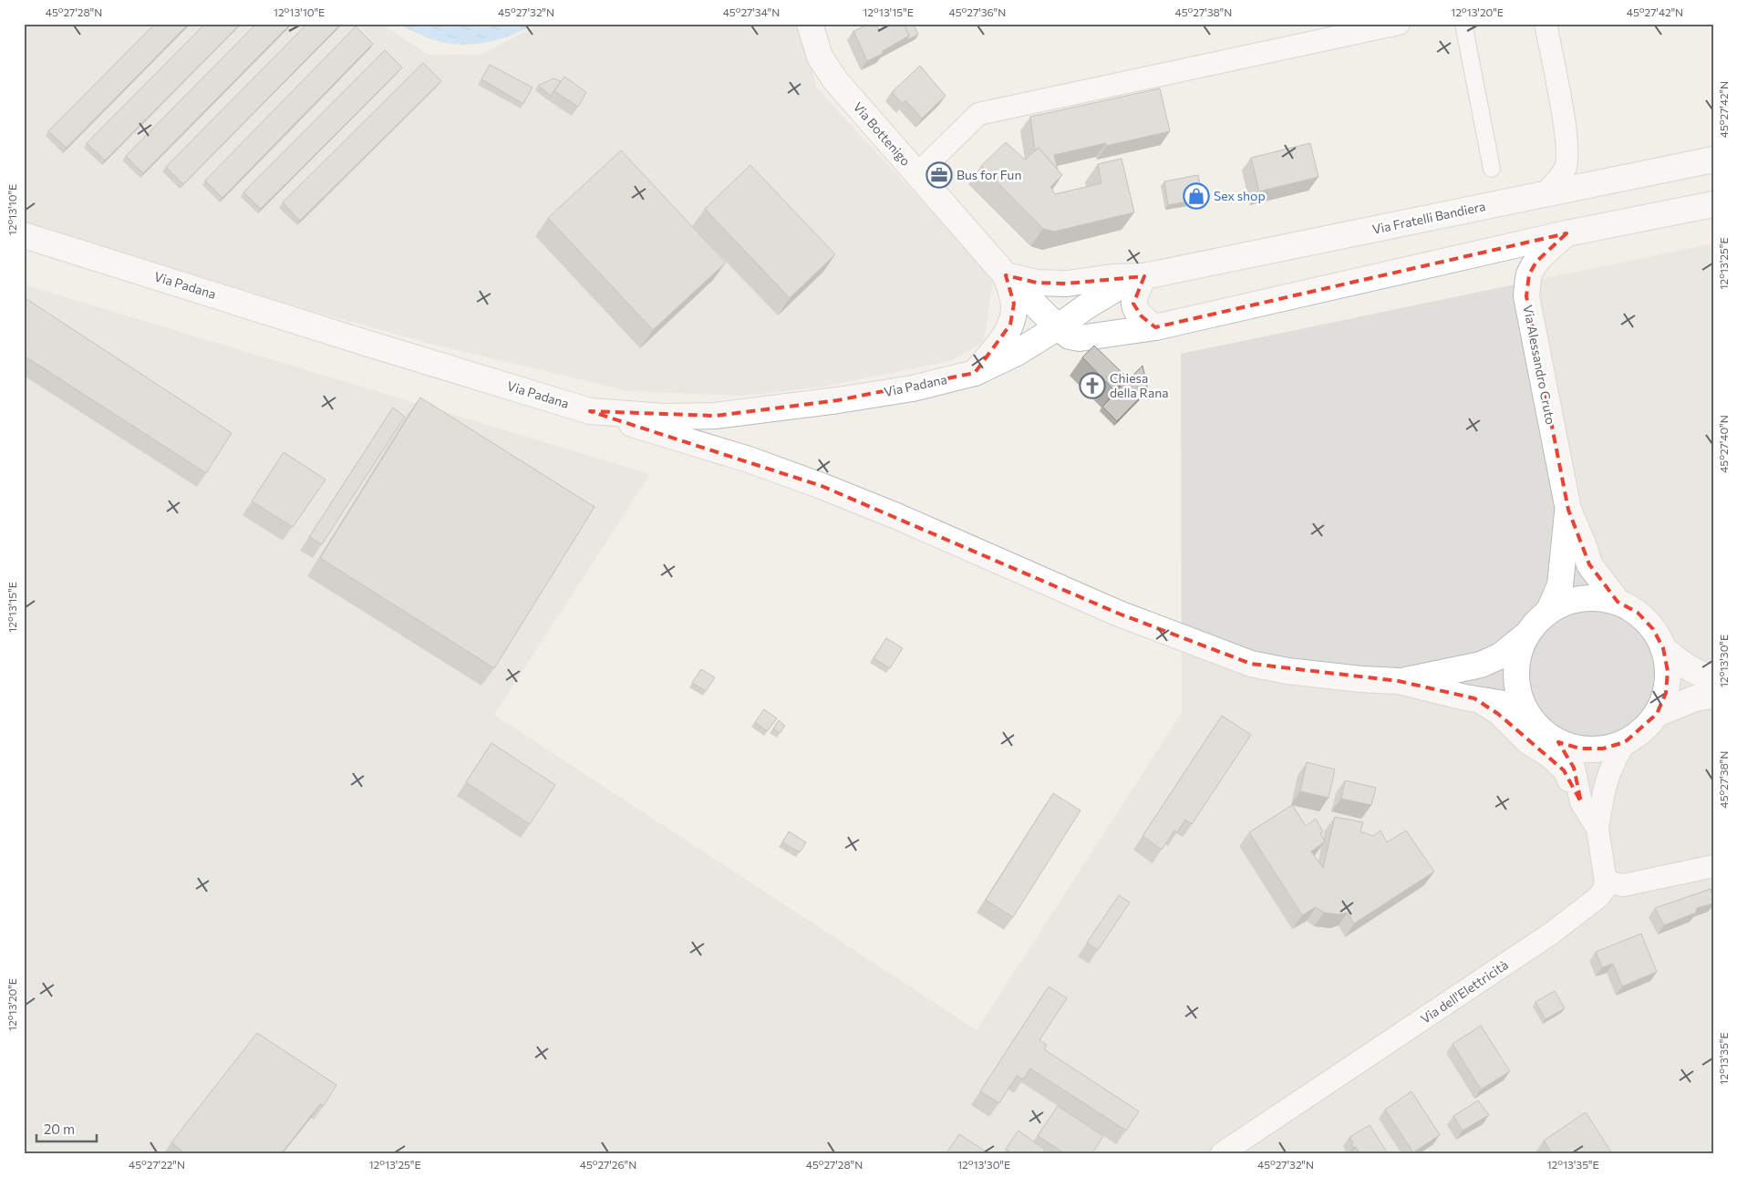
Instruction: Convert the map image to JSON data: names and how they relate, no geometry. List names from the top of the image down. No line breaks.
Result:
{"streets":{"main road":["Via Bottenigo","Via Fratelli Bandiera","Via Padana","Via Alessandro Cruto"],"street":["Via dell'Elettricità"]},"crossings":[["Via Bottenigo","Via Fratelli Bandiera"],["Via Fratelli Bandiera","Via Padana"]],"places":{"office":["Bus for Fun"],"shop":["Sex shop"],"church":["Chiesa della Rana"]},"scale_bar":"20 m","coordinates":["45°27'28\"N","12°13'10\"E","45°27'32\"N","45°27'34\"N","12°13'15\"E","45°27'36\"N","45°27'38\"N","12°13'20\"E","45°27'42\"N","12°13'25\"E","45°27'40\"N","12°13'30\"E","12°13'35\"E","45°27'22\"N","45°27'26\"N"]}
